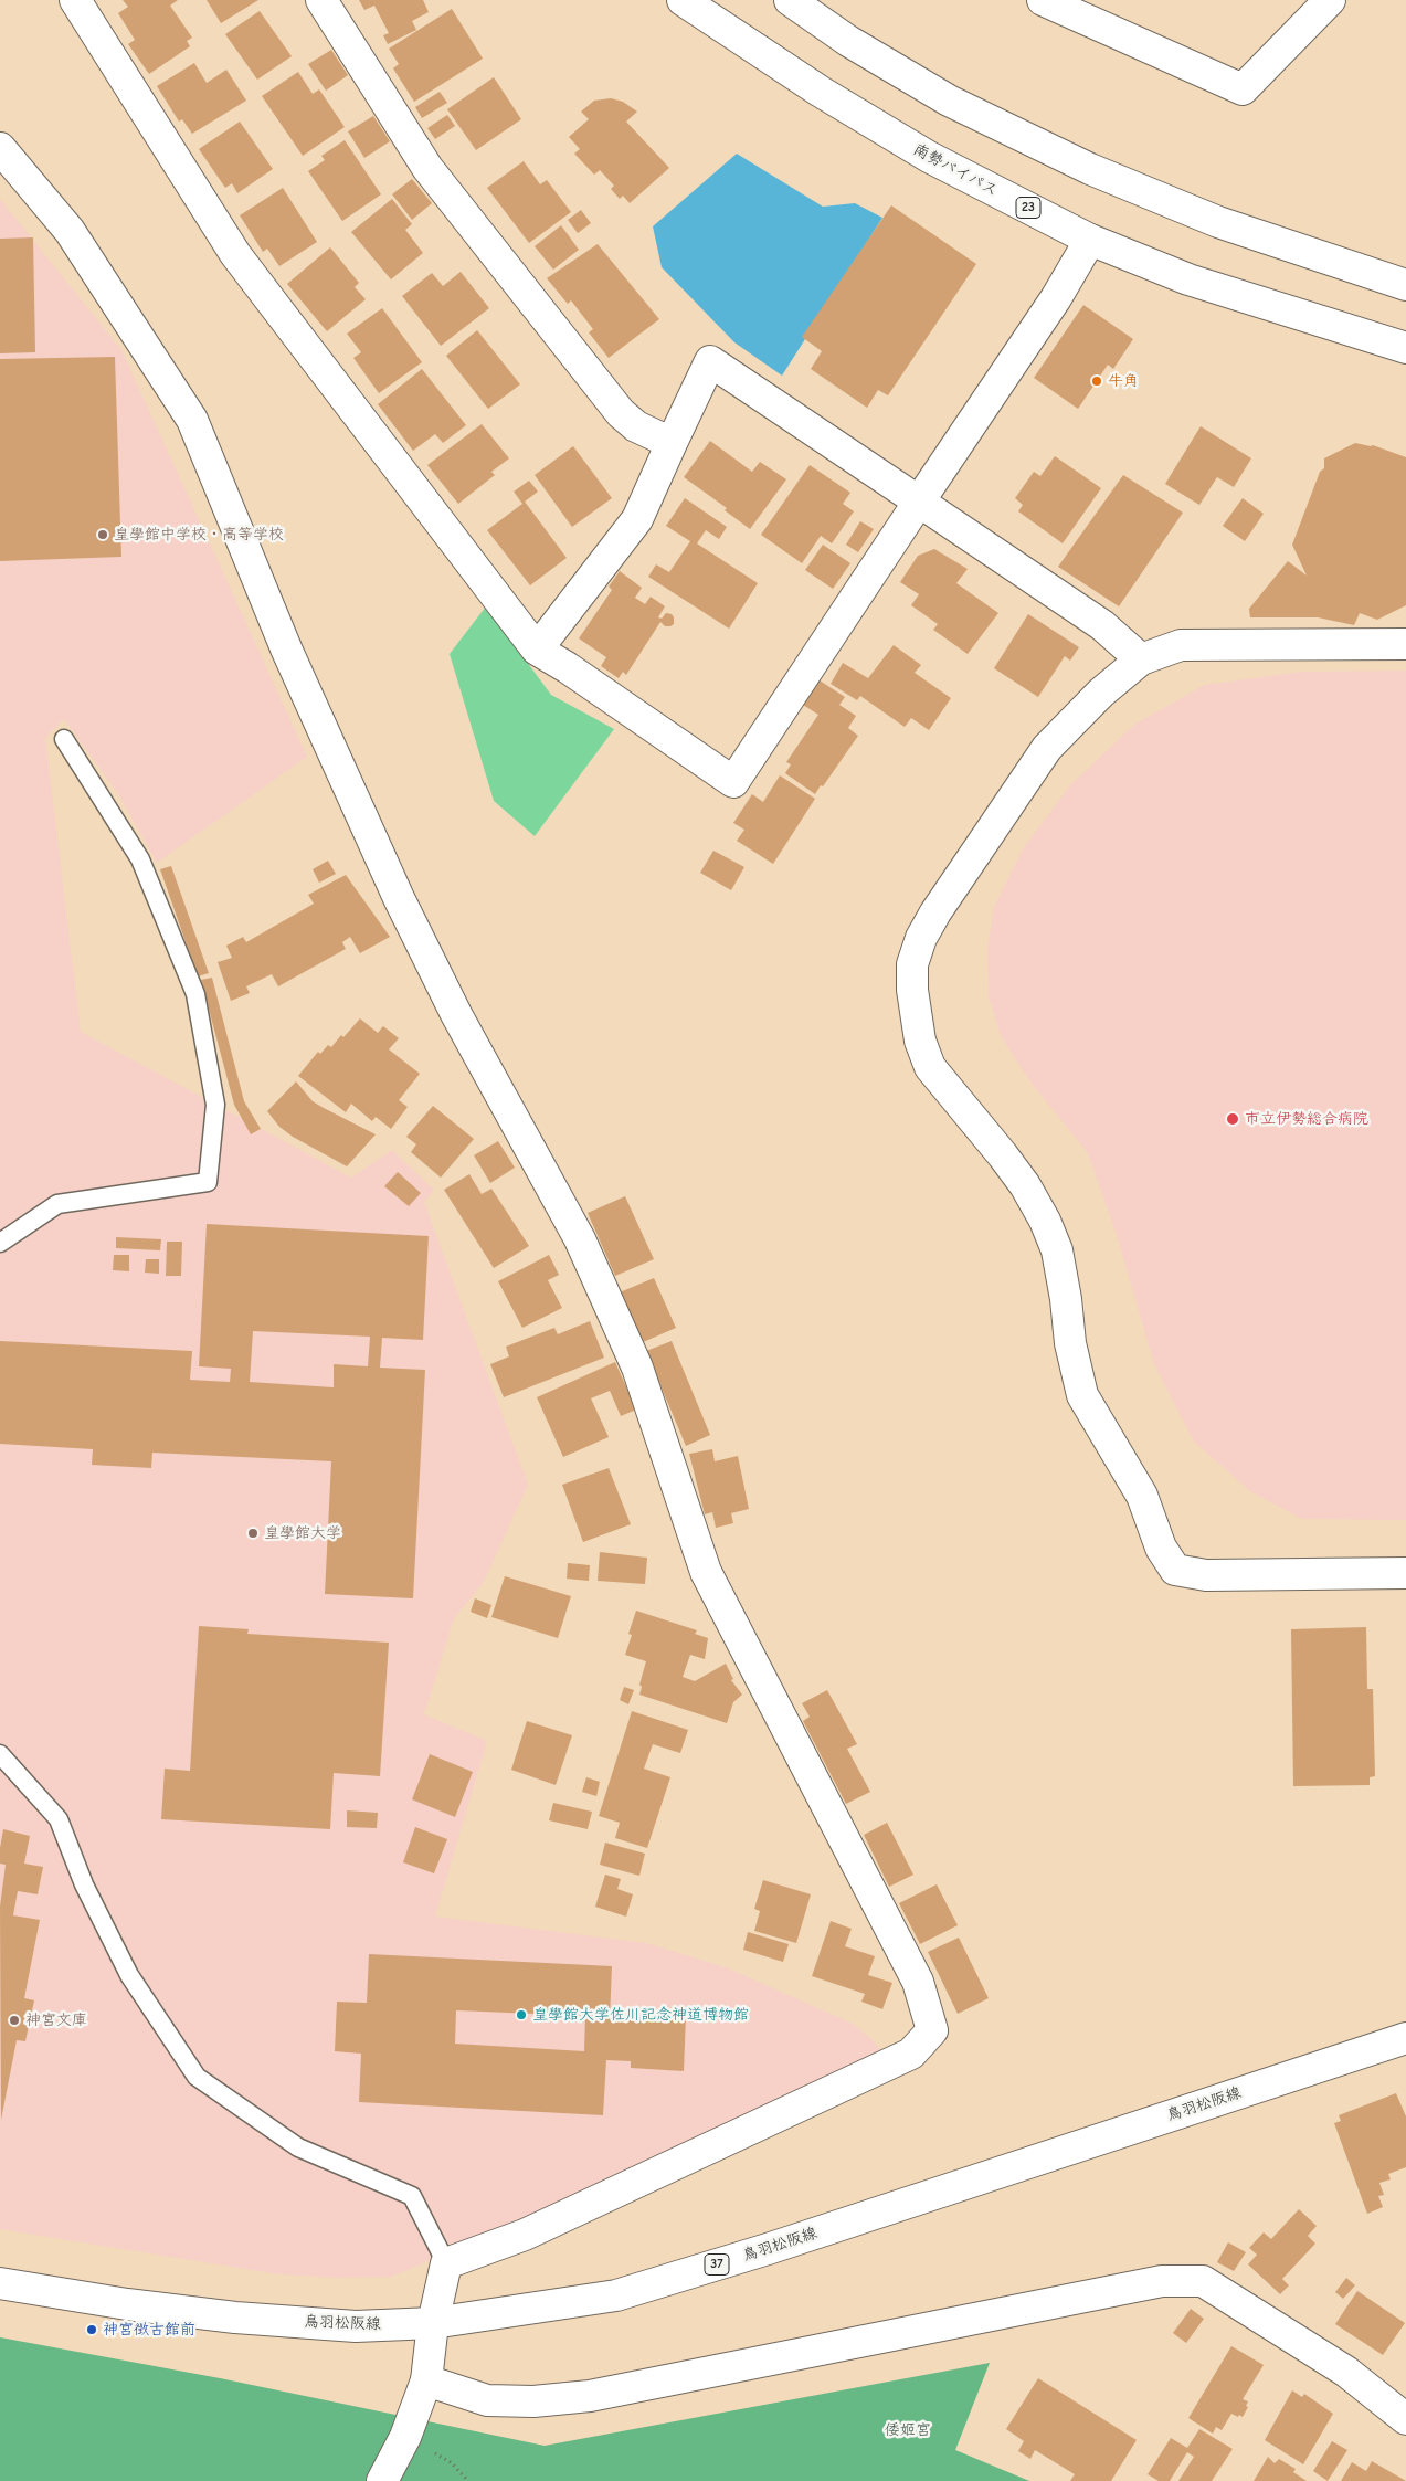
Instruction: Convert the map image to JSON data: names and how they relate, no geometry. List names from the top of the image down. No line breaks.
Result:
{"streets":{"main road":["南勢バイパス","23","鳥羽松阪線","37"]},"parks":["倭姬宮"],"places":["牛角","皇學館中学校・高等学校","市立伊勢総合病院","皇學館大学","皇學館大学佐川記念神道博物館","神宮文庫","神宮徴古館前"]}
